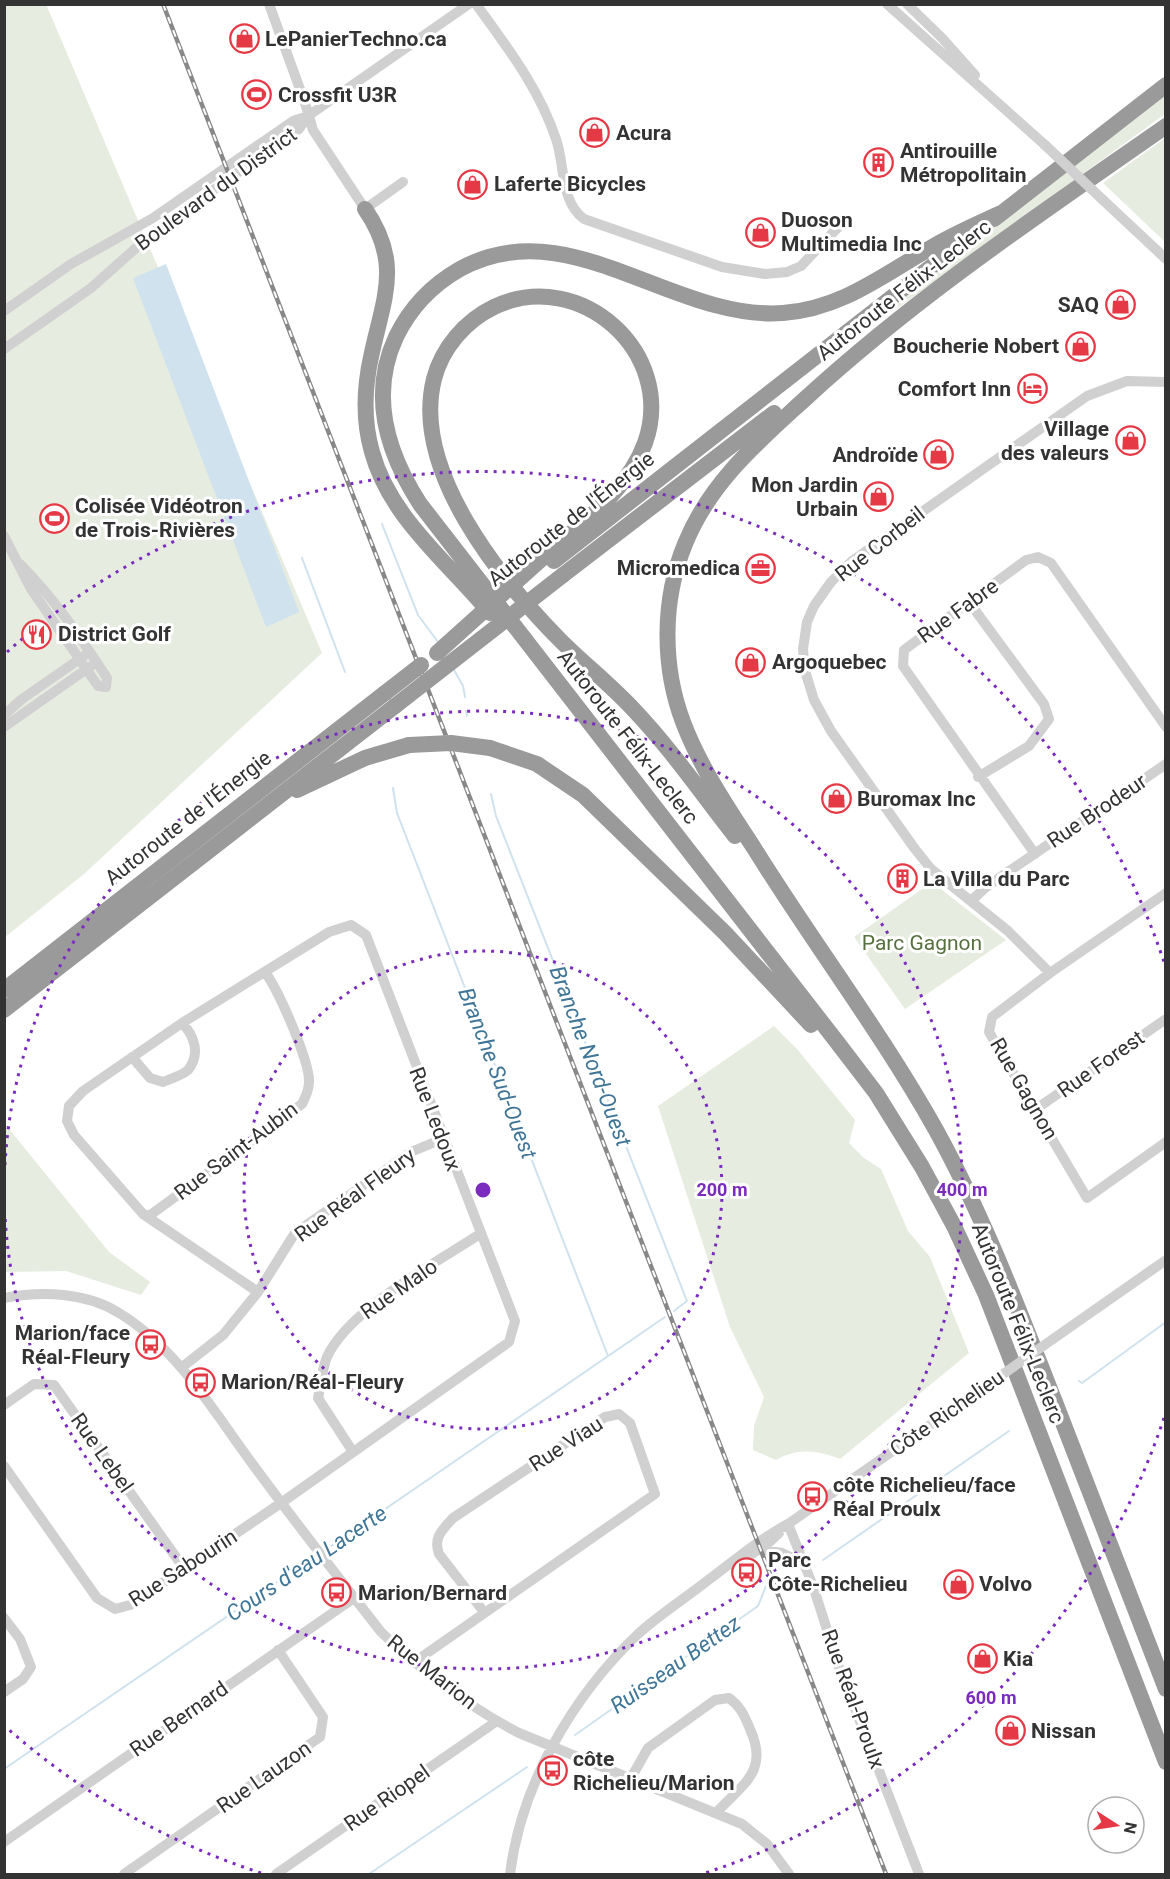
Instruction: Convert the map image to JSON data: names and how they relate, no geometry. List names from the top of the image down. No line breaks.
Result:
{"streets":{"highway":["Autoroute Félix-Leclerc","Autoroute de l'Énergie"],"street":["Boulevard du District","Rue Corbeil","Rue Fabre","Rue Brodeur","Rue Forest","Rue Gagnon","Rue Ledoux","Rue Saint-Aubin","Rue Réal Fleury","Rue Malo","Côte Richelieu","Rue Viau","Rue Lebel","Rue Sabourin","Rue Marion","Rue Réal-Proulx","Rue Bernard","Rue Lauzon","Rue Riopel"]},"crossings":[["Autoroute Félix-Leclerc","Autoroute de l'Énergie"],["Rue Corbeil","Rue Brodeur"],["Rue Corbeil","Rue Gagnon"],["Rue Fabre","Rue Brodeur"],["Rue Forest","Rue Gagnon"],["Rue Ledoux","Rue Saint-Aubin"],["Rue Ledoux","Rue Réal Fleury"],["Rue Ledoux","Rue Malo"],["Rue Ledoux","Rue Sabourin"],["Rue Ledoux","Rue Marion"],["Rue Réal Fleury","Rue Marion"],["Côte Richelieu","Rue Marion"],["Côte Richelieu","Rue Réal-Proulx"],["Rue Viau","Rue Marion"],["Rue Lebel","Rue Sabourin"],["Rue Sabourin","Rue Marion"],["Rue Marion","Rue Bernard"],["Rue Marion","Rue Riopel"],["Rue Bernard","Rue Lauzon"]],"water":["Branche Nord-Ouest","Branche Sud-Ouest","Cours d'eau Lacerte","Ruisseau Bettez"],"parks":["Parc Gagnon"],"places":{"shop":["LePanierTechno.ca","Acura","Laferte Bicycles","Duoson Multimedia Inc","SAQ","Boucherie Nobert","Village des valeurs","Androïde","Mon Jardin Urbain","Argoquebec","Buromax Inc","Volvo","Kia","Nissan"],"sports":["Crossfit U3R","Colisée Vidéotron de Trois-Rivières"],"building":["Antirouille Métropolitain","La Villa du Parc"],"hotel":["Comfort Inn"],"office":["Micromedica"],"restaurant":["District Golf"],"bus stop":["Marion/face Réal-Fleury","Marion/Réal-Fleury","côte Richelieu/face Réal Proulx","Parc Côte-Richelieu","Marion/Bernard","côte Richelieu/Marion"]},"north":"right","rings":["200 m","400 m","600 m"]}
